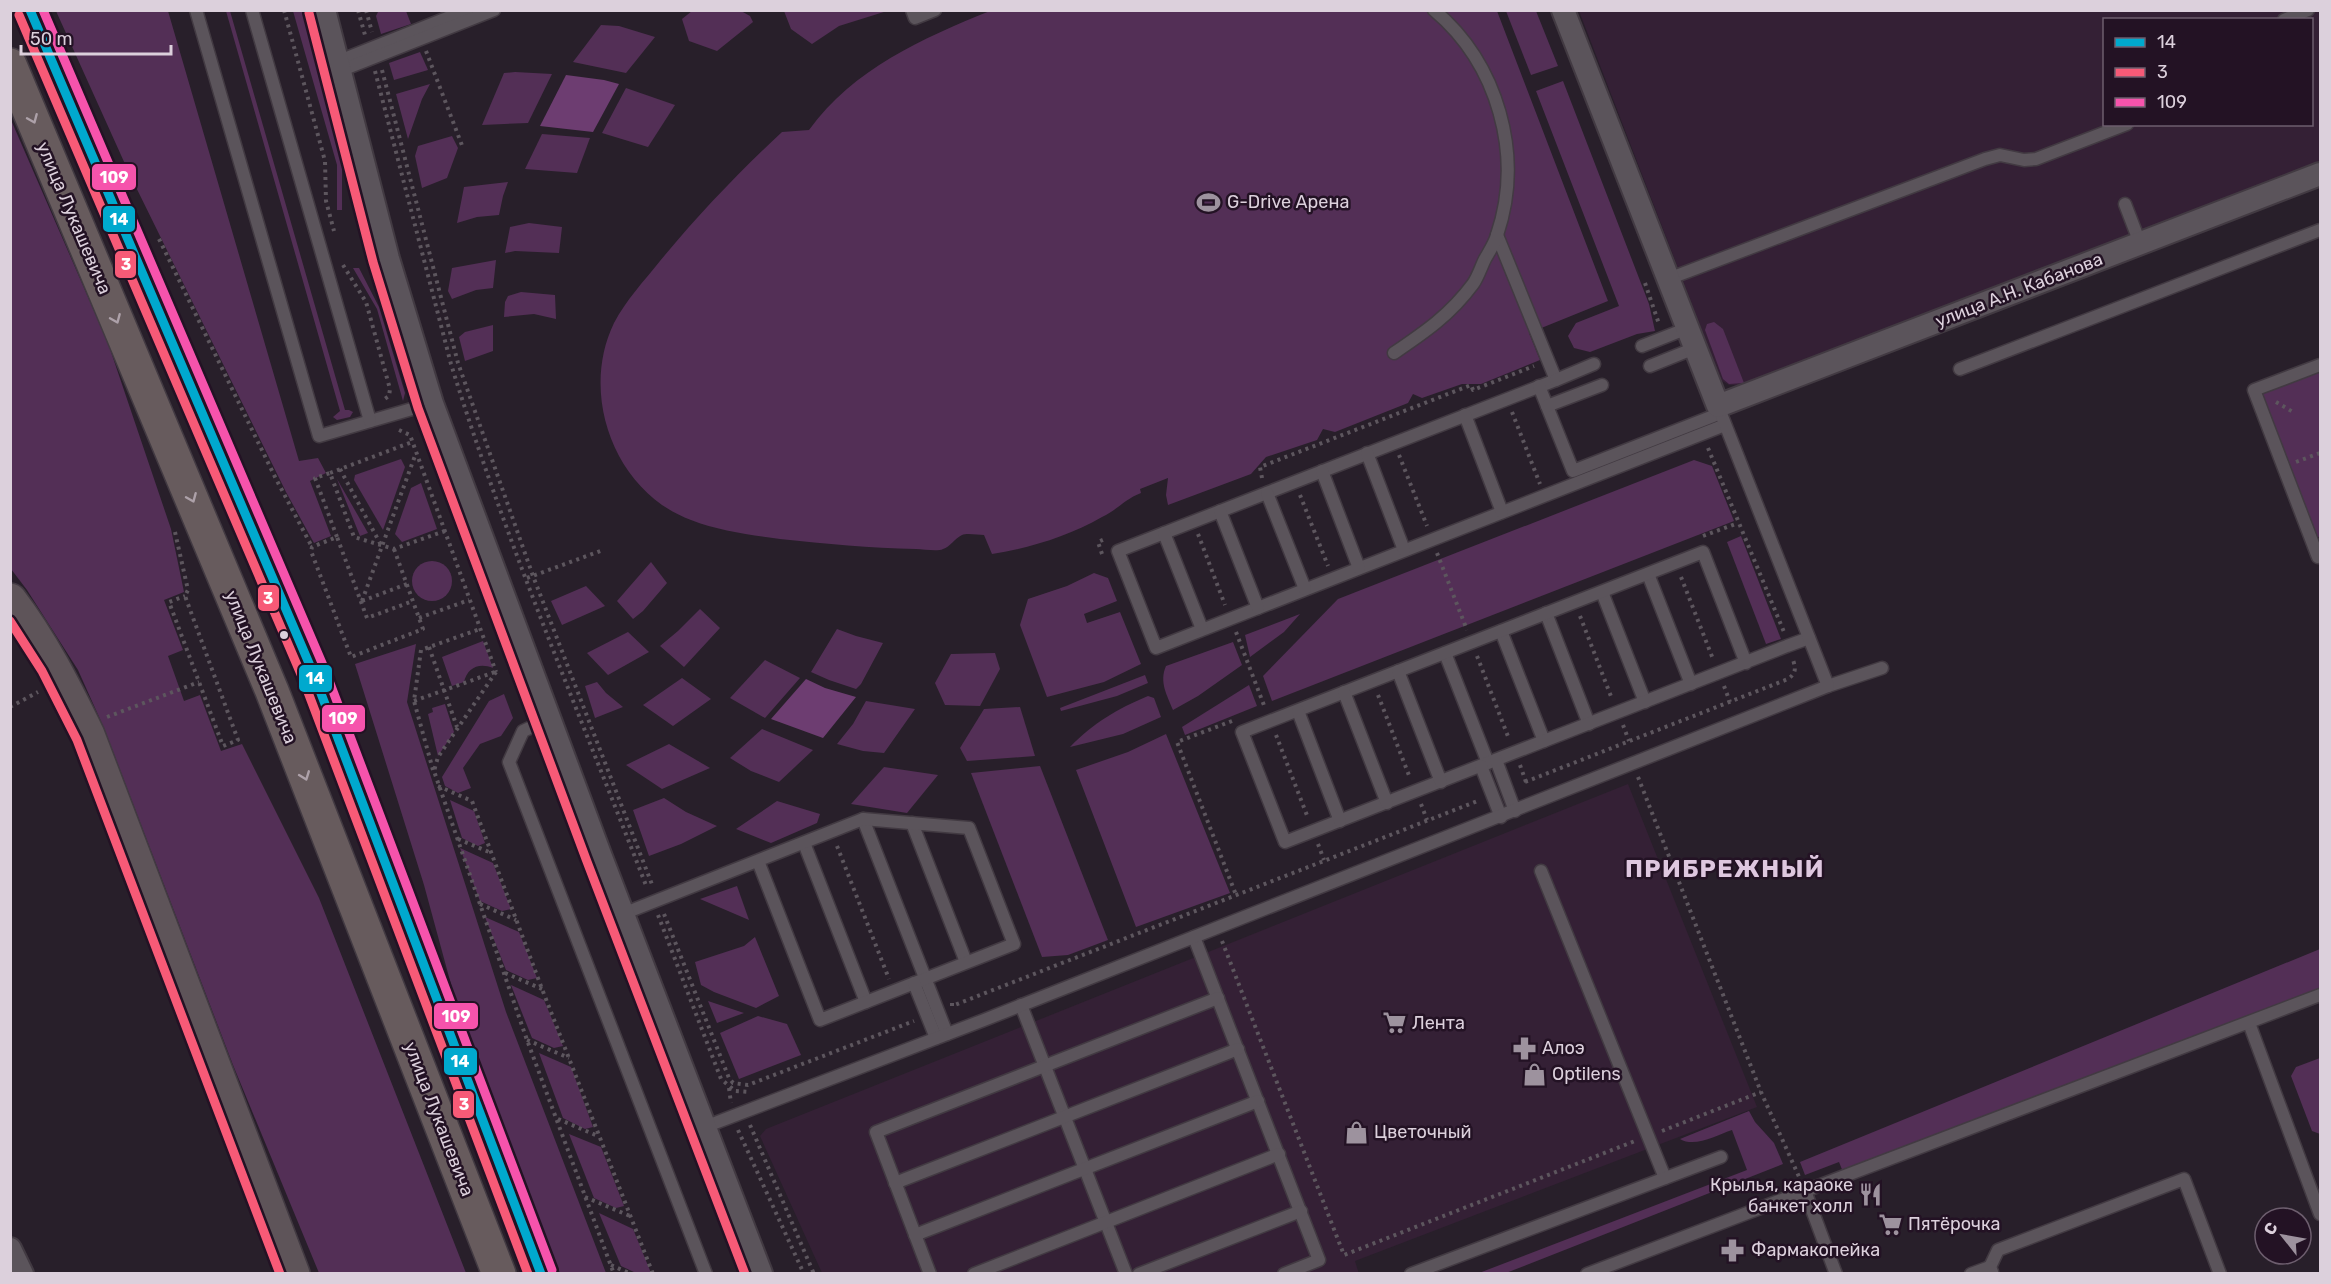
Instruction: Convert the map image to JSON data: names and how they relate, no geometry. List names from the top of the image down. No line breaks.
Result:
{"streets":{"main road":["улица Лукашевича"],"street":["улица А.Н. Кабанова"]},"districts":["ПРИБРЕЖНЫЙ"],"places":{"sports":["G-Drive Арена"],"supermarket":["Лента","Пятёрочка"],"pharmacy":["Алоэ","Фармакопейка"],"shop":["Optilens","Цветочный"],"restaurant":["Крылья, караоке банкет холл"]},"lines":["transit line 14","transit line 109","transit line 3"],"legend":["14","3","109"],"scale_bar":"50 m","north":"top left"}
